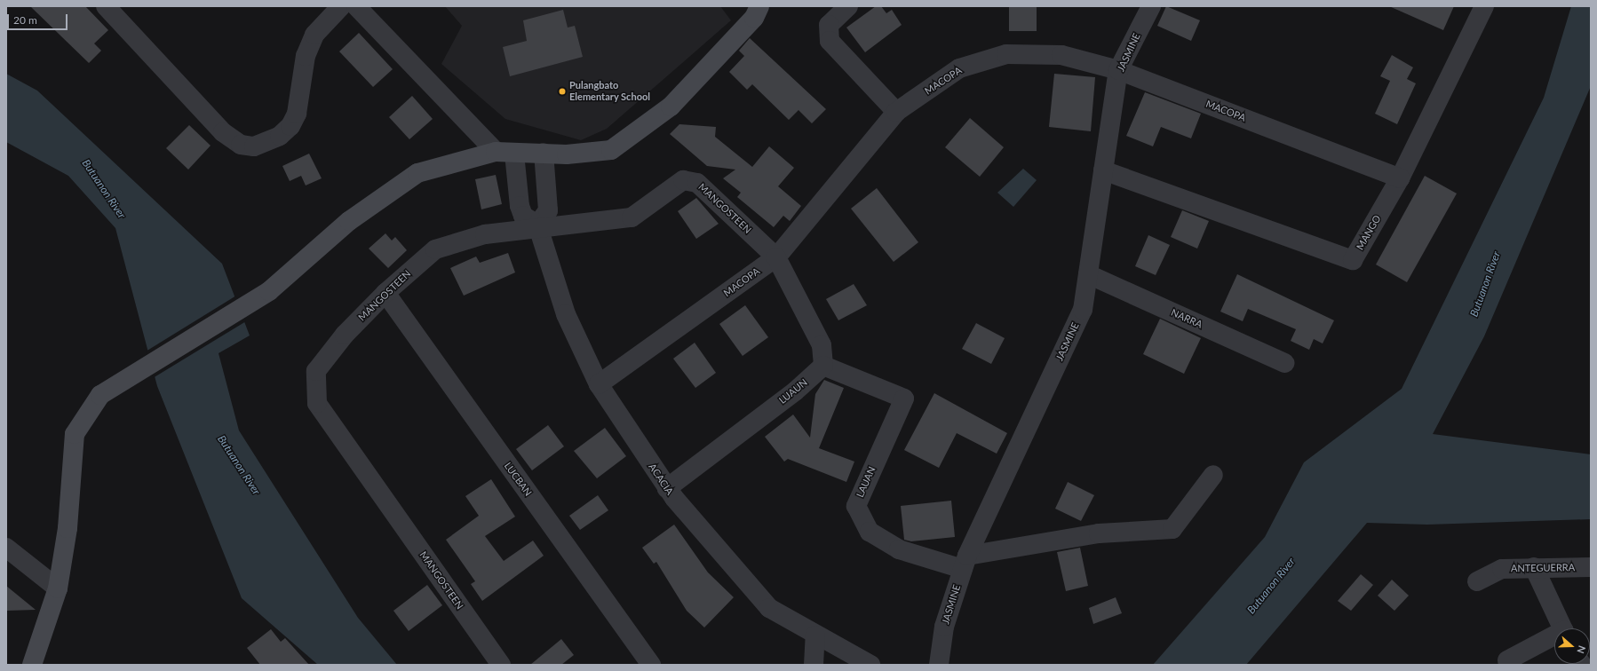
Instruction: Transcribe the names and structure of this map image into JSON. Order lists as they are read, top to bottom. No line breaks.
{"streets":{"street":["JASMINE","MACOPA","MANGOSTEEN","MANGO","NARRA","LUAUN","LUCBAN","ACACIA","LAUAN","ANTEGUERRA"]},"crossings":[["JASMINE","MACOPA"],["JASMINE","MANGO"],["JASMINE","NARRA"],["JASMINE","LAUAN"],["MACOPA","MANGOSTEEN"],["MACOPA","MANGO"],["MACOPA","ACACIA"],["MANGOSTEEN","LUCBAN"],["MANGOSTEEN","ACACIA"],["LUAUN","ACACIA"],["LUAUN","LAUAN"]],"water":["Butuanon River"],"places":["Pulangbato Elementary School"],"scale_bar":"20 m","north":"right"}
